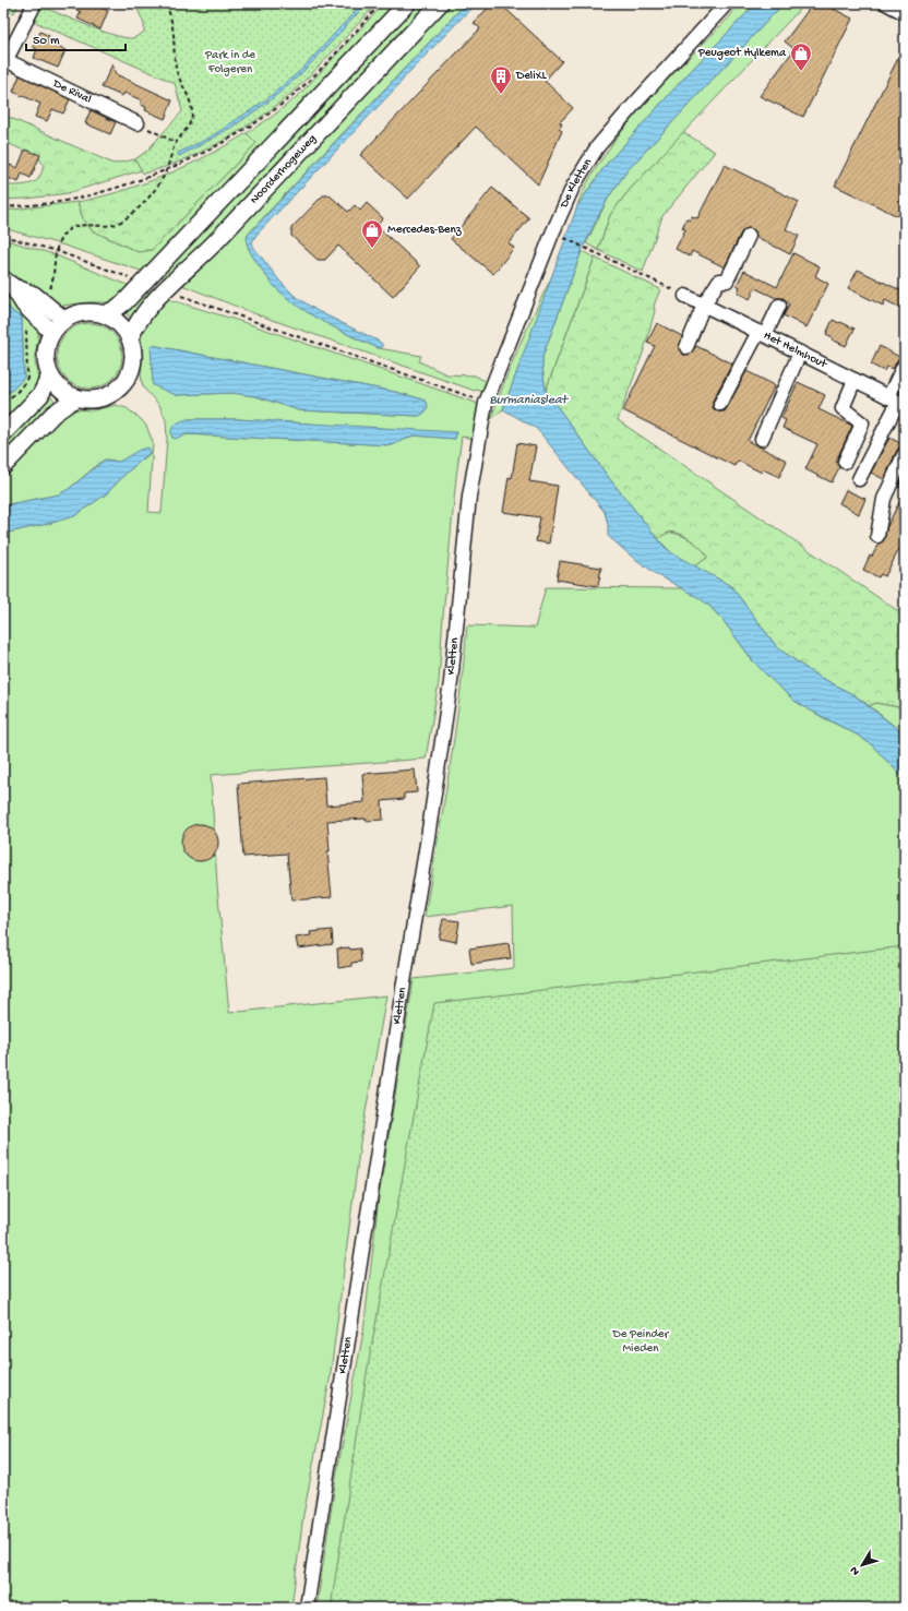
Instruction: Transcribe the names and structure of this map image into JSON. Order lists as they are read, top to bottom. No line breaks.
{"streets":{"main road":["Noorderhogeweg"],"street":["De Rival","De Kletten","Het Helmhout","Kletten"]},"crossings":[["De Kletten","Kletten"]],"water":["Burmaniasleat"],"parks":["Park in de Folgeren","De Peinder Mieden"],"places":{"shop":["Peugeot Hylkema","Mercedes-Benz"],"building":["DeliXL"]},"scale_bar":"50 m","north":"bottom left"}
